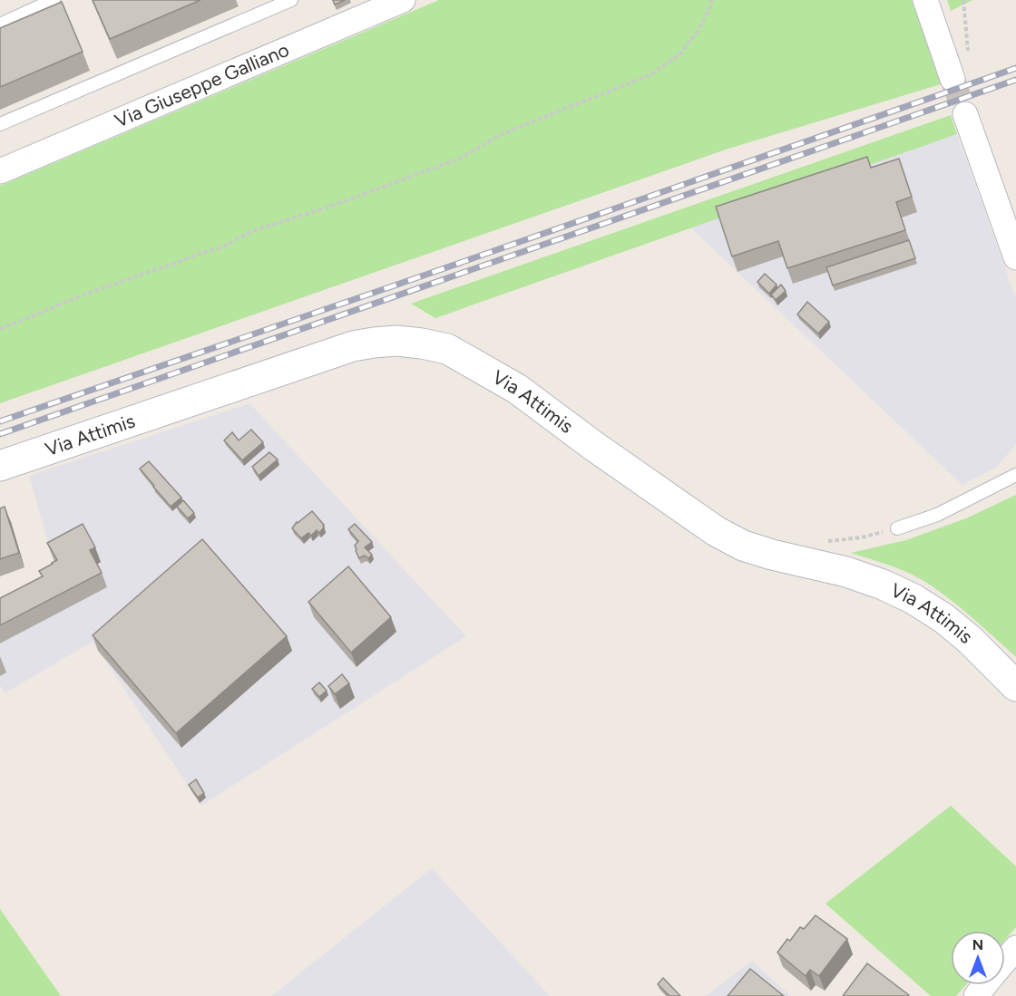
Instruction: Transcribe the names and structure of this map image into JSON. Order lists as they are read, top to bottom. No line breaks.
{"streets":{"street":["Via Giuseppe Galliano","Via Attimis"]},"north":"top"}
